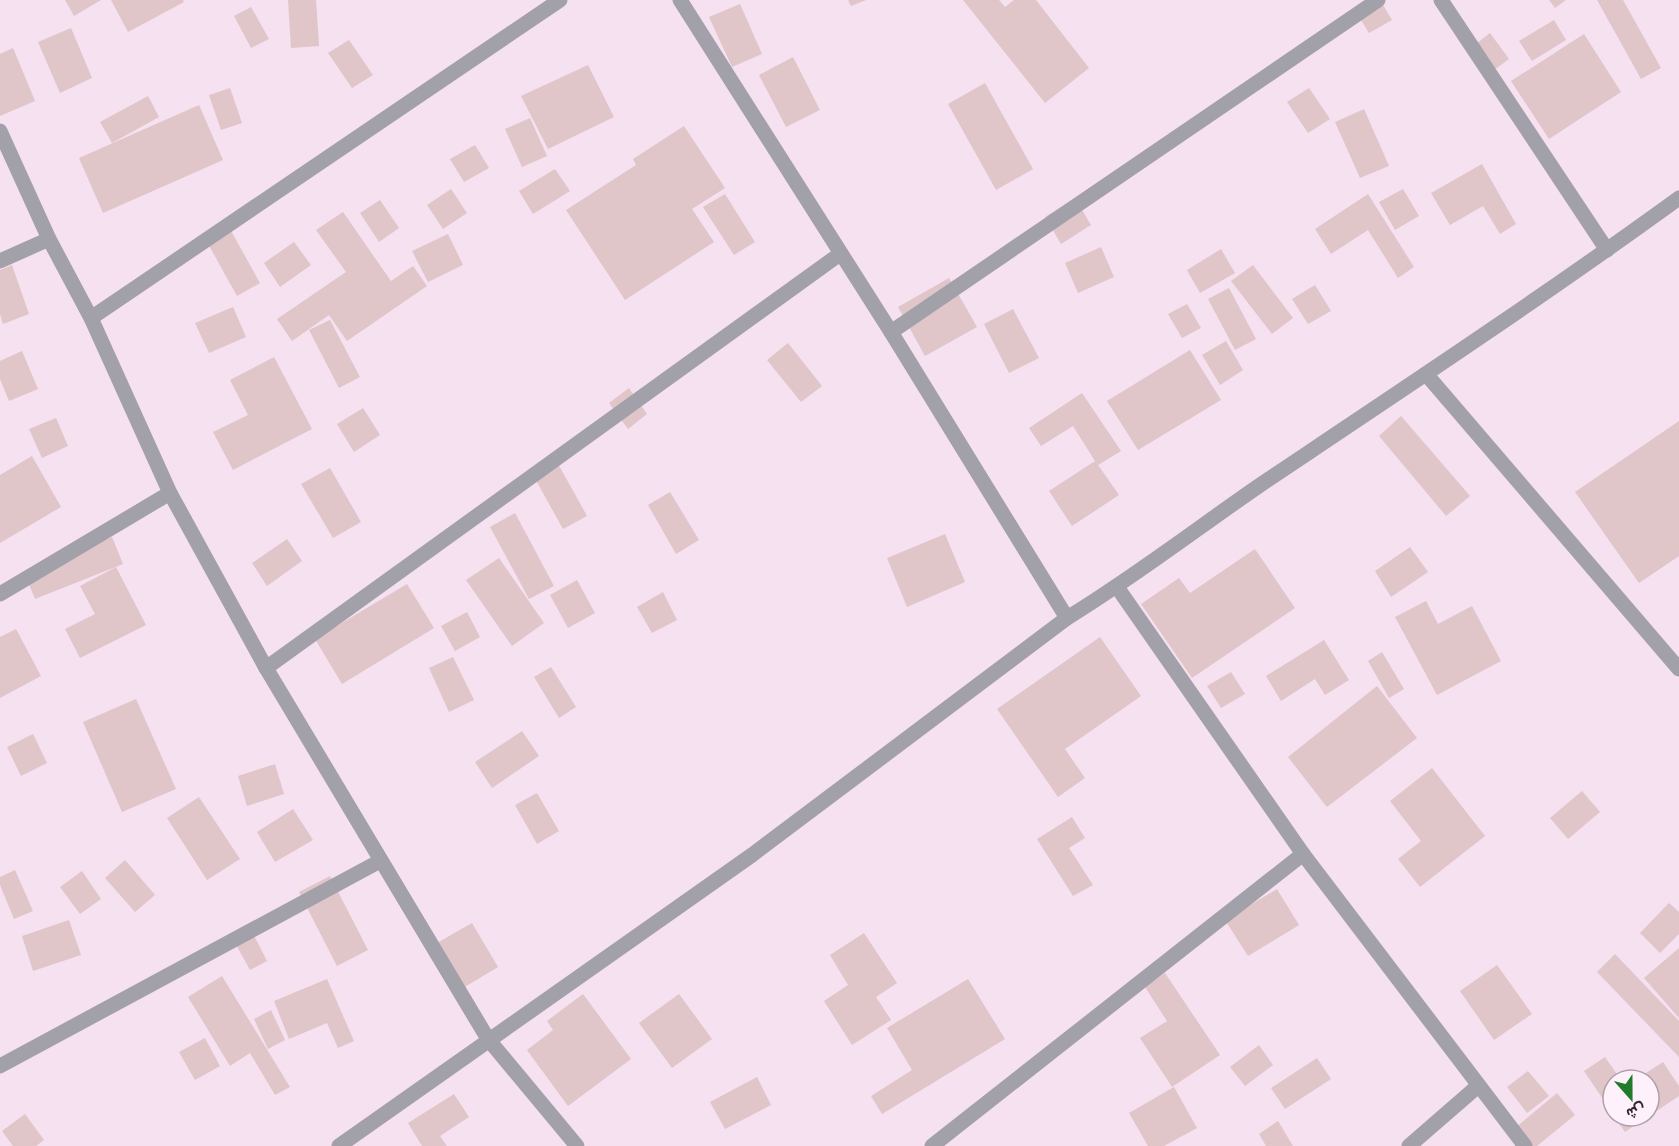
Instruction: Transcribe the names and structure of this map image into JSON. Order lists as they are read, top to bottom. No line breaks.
{"north":"bottom"}
